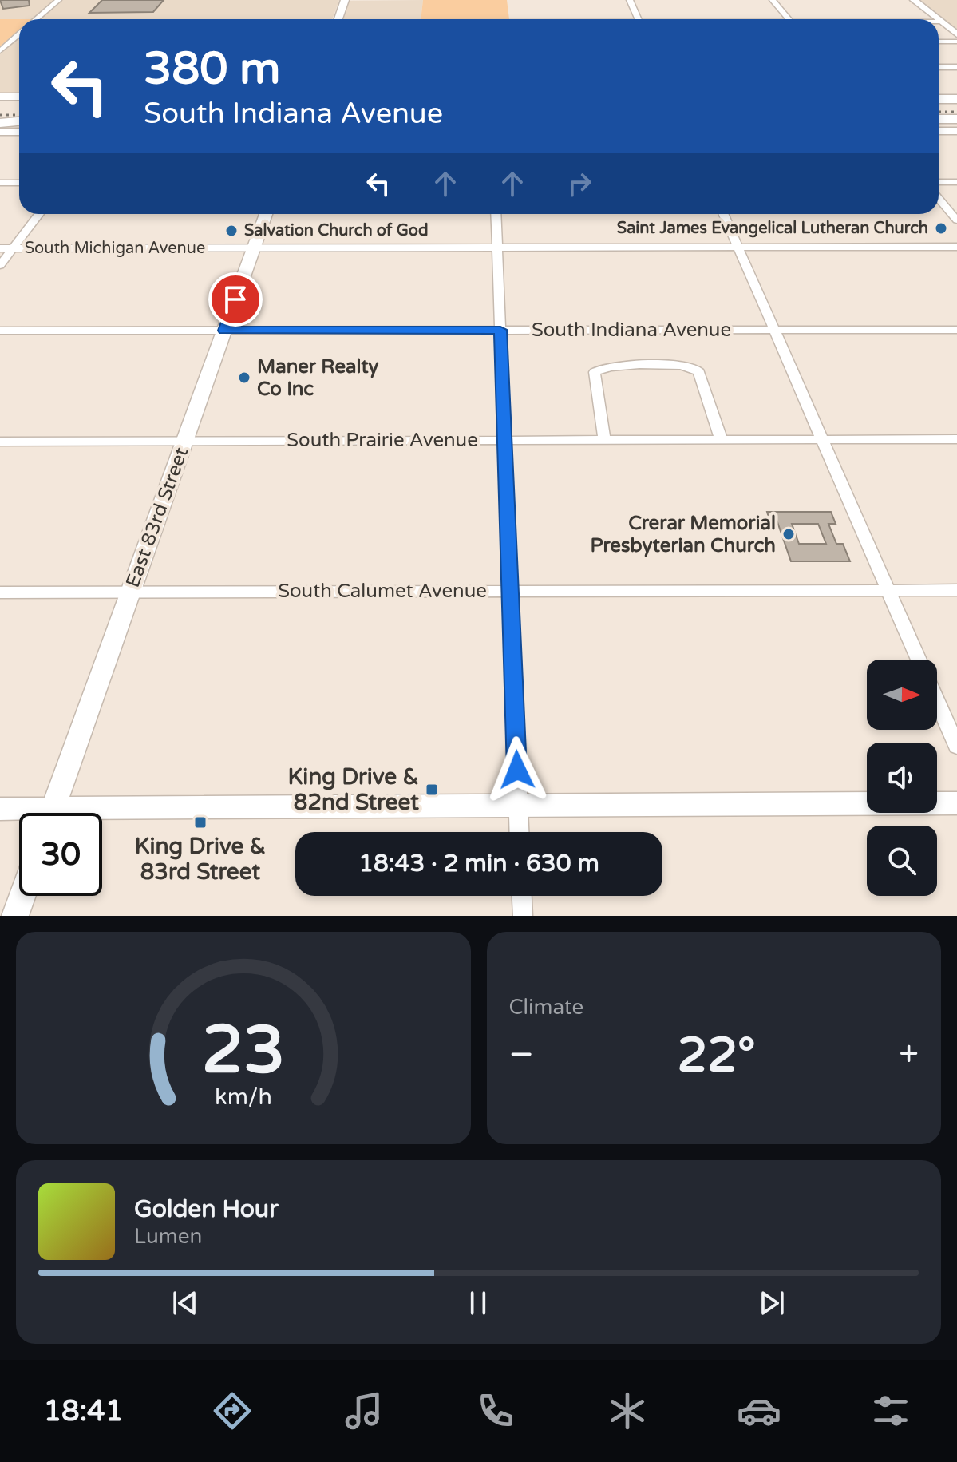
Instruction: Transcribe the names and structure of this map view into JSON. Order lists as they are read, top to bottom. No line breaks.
{"streets":{"street":["South Michigan Avenue","South Indiana Avenue","South Prairie Avenue","East 83rd Street","South Calumet Avenue"]},"crossings":[["South Michigan Avenue","East 83rd Street"],["South Indiana Avenue","East 83rd Street"],["South Prairie Avenue","East 83rd Street"],["East 83rd Street","South Calumet Avenue"]],"places":{"other":["Saint James Evangelical Lutheran Church","Salvation Church of God","Maner Realty Co Inc","Crerar Memorial Presbyterian Church"],"transit":["King Drive & 82nd Street","King Drive & 83rd Street"]},"north":"right","page":{"turn":["380 m","South Indiana Avenue"],"limit":"30","trip":"18:43 · 2 min · 630 m","tile":"Climate","heat":["−","22°","+"],"song":["Golden Hour","Lumen"],"tabs":"18:41","gauge":["23","km/h"]}}
